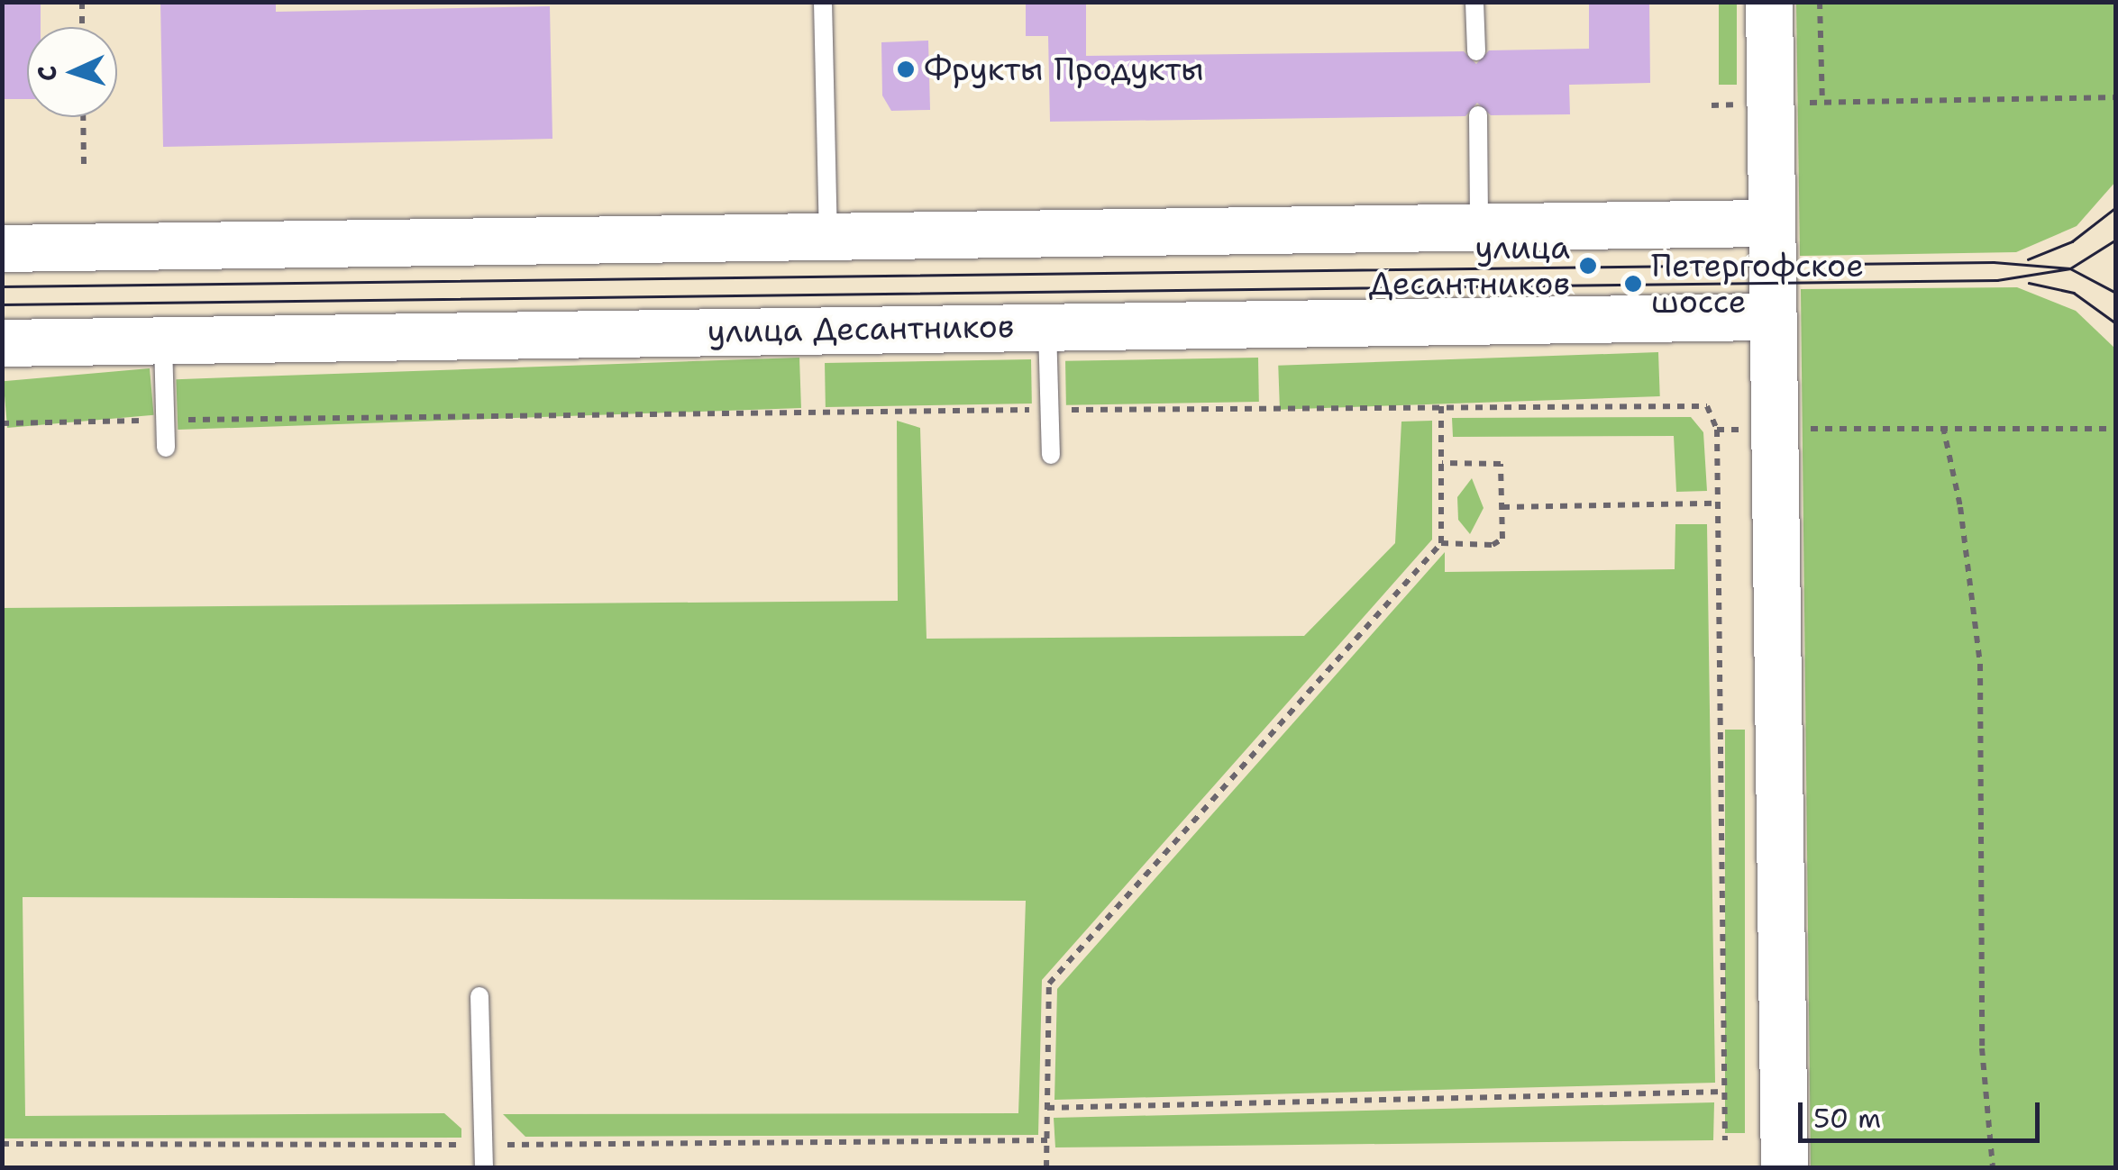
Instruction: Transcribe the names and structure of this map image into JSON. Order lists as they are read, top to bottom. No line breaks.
{"streets":{"street":["улица Десантников"]},"places":["Фрукты Продукты","улица Десантников","Петергофское шоссе"],"scale_bar":"50 m","north":"left"}
